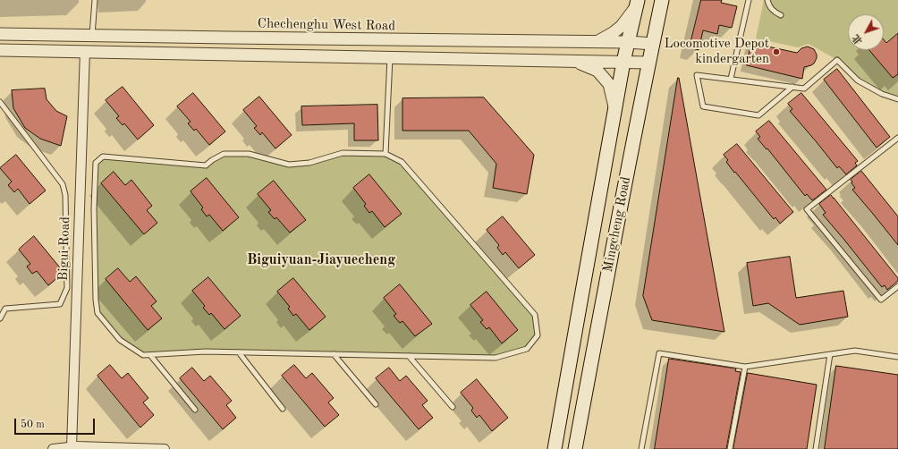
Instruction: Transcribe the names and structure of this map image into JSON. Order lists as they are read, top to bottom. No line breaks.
{"streets":{"main road":["Mingcheng Road"],"street":["Chechenghu West Road","Bigui Road"]},"crossings":[["Chechenghu West Road","Mingcheng Road"]],"districts":["Biguiyuan-Jiayuecheng"],"places":["Locomotive Depot kindergarten"],"scale_bar":"50 m","north":"bottom left"}
